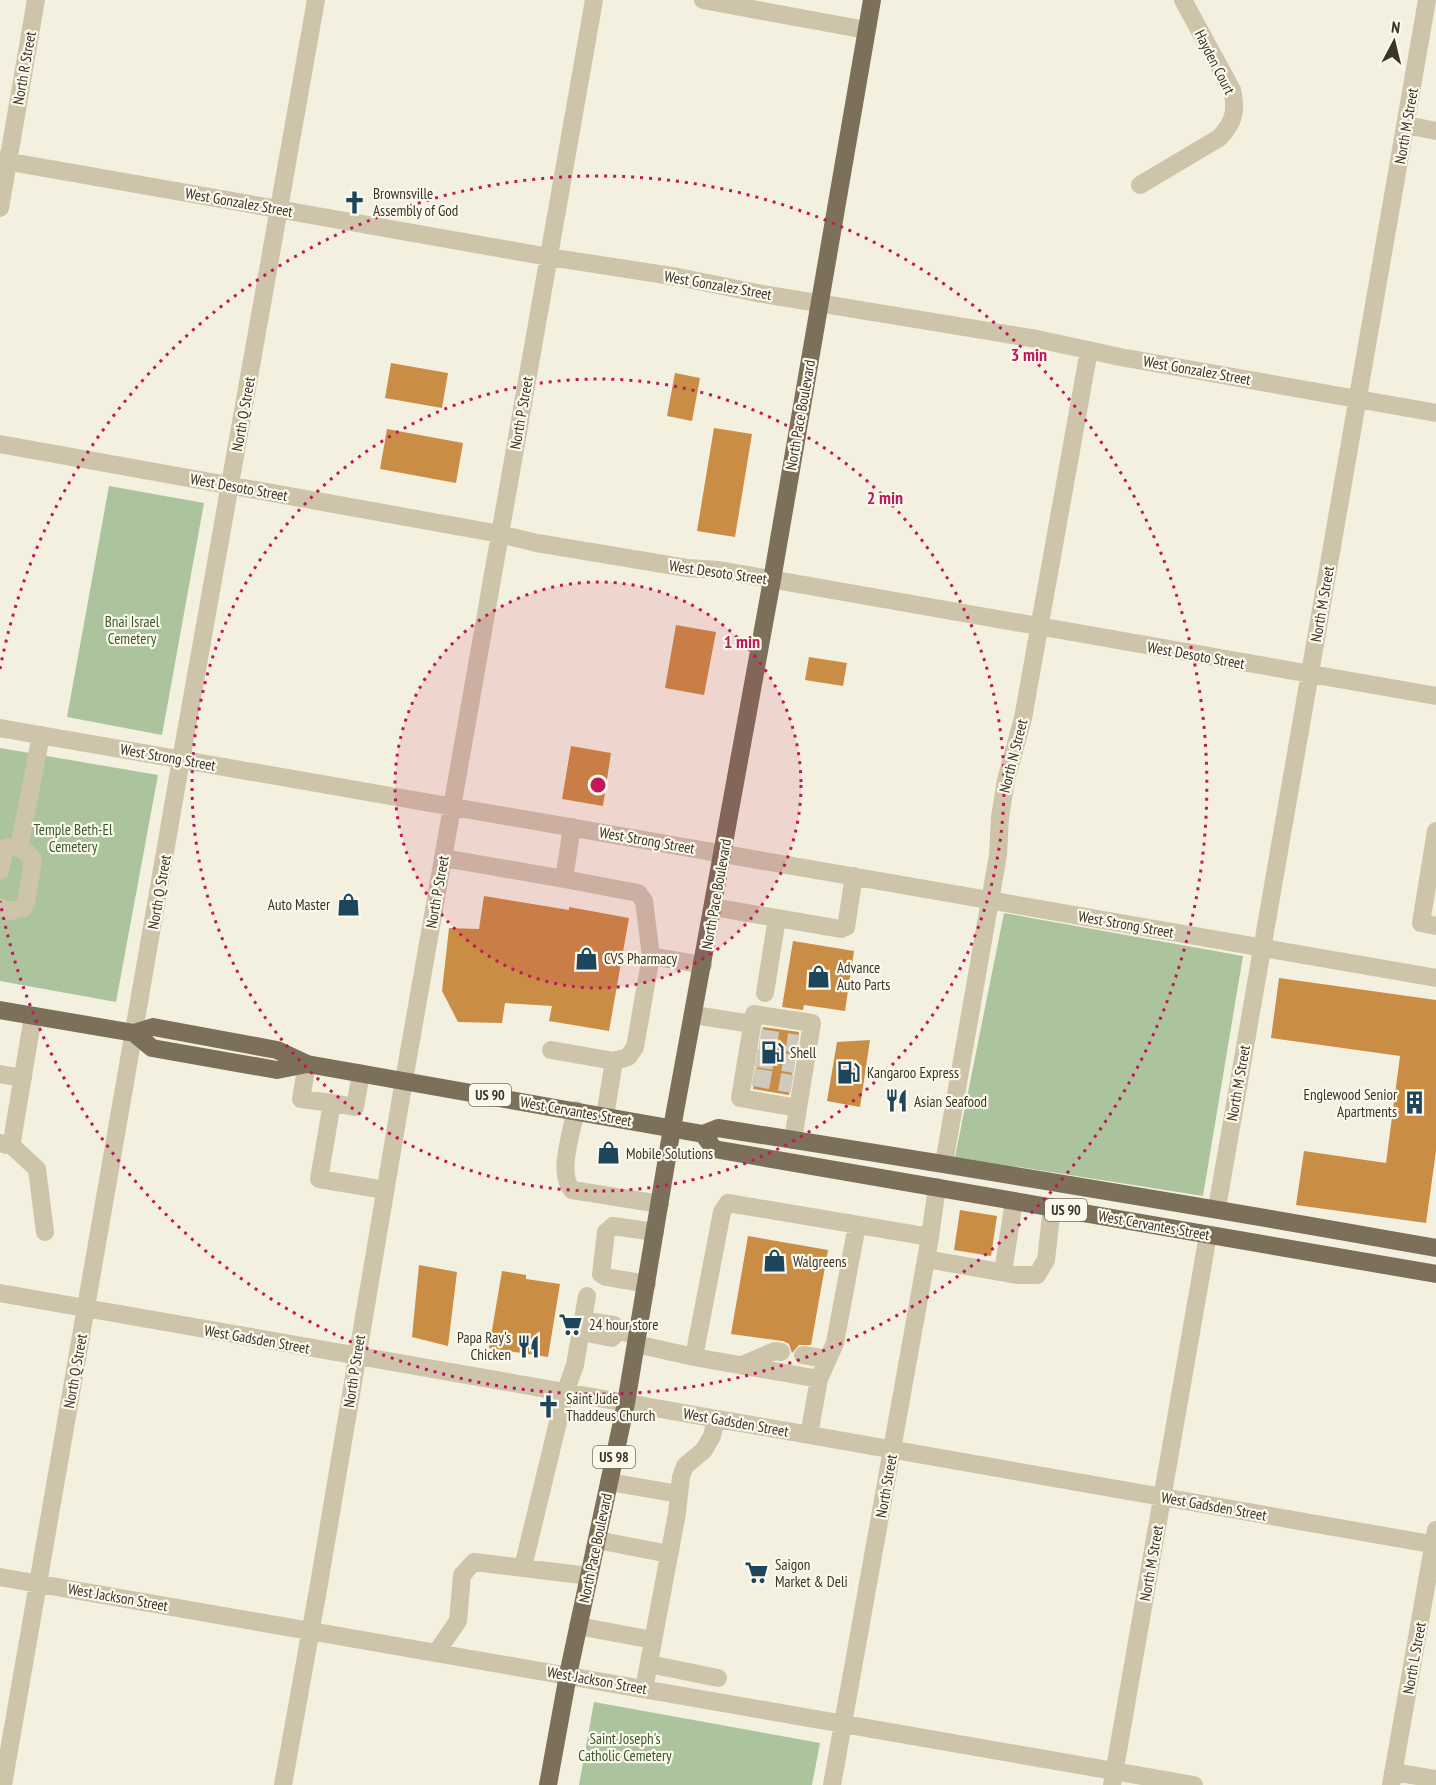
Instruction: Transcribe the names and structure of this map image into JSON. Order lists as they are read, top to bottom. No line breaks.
{"streets":{"main road":["North Pace Boulevard","US 90","West Cervantes Street","US 98"],"street":["Hayden Court","North R Street","North M Street","West Gonzalez Street","North P Street","North Q Street","West Desoto Street","North N Street","West Strong Street","West Gadsden Street","North Street","West Jackson Street","North L Street"]},"crossings":[["North R Street","West Gonzalez Street"],["North M Street","West Gonzalez Street"],["North M Street","West Desoto Street"],["North M Street","West Strong Street"],["North M Street","West Cervantes Street"],["North M Street","West Gadsden Street"],["North M Street","West Jackson Street"],["West Gonzalez Street","North P Street"],["West Gonzalez Street","North Q Street"],["West Gonzalez Street","North Pace Boulevard"],["West Gonzalez Street","North N Street"],["North P Street","West Desoto Street"],["North P Street","West Strong Street"],["North P Street","West Cervantes Street"],["North P Street","West Gadsden Street"],["North P Street","West Jackson Street"],["North Q Street","West Desoto Street"],["North Q Street","West Strong Street"],["North Q Street","West Cervantes Street"],["North Q Street","West Gadsden Street"],["North Q Street","West Jackson Street"],["North Pace Boulevard","West Desoto Street"],["North Pace Boulevard","West Strong Street"],["North Pace Boulevard","West Cervantes Street"],["North Pace Boulevard","West Gadsden Street"],["North Pace Boulevard","West Jackson Street"],["West Desoto Street","North N Street"],["North N Street","West Strong Street"],["North N Street","West Cervantes Street"],["West Cervantes Street","North Street"],["West Gadsden Street","North Street"],["West Gadsden Street","North L Street"],["North Street","West Jackson Street"]],"parks":["Bnai Israel Cemetery","Temple Beth-El Cemetery","Saint Joseph's Catholic Cemetery"],"places":{"church":["Brownsville Assembly of God","Saint Jude Thaddeus Church"],"shop":["Auto Master","CVS Pharmacy","Advance Auto Parts","Mobile Solutions","Walgreens"],"fuel station":["Shell","Kangaroo Express"],"restaurant":["Asian Seafood","Papa Ray's Chicken"],"building":["Englewood Senior Apartments"],"supermarket":["24 hour store","Saigon Market & Deli"]},"north":"top","rings":["3 min","2 min","1 min"]}
